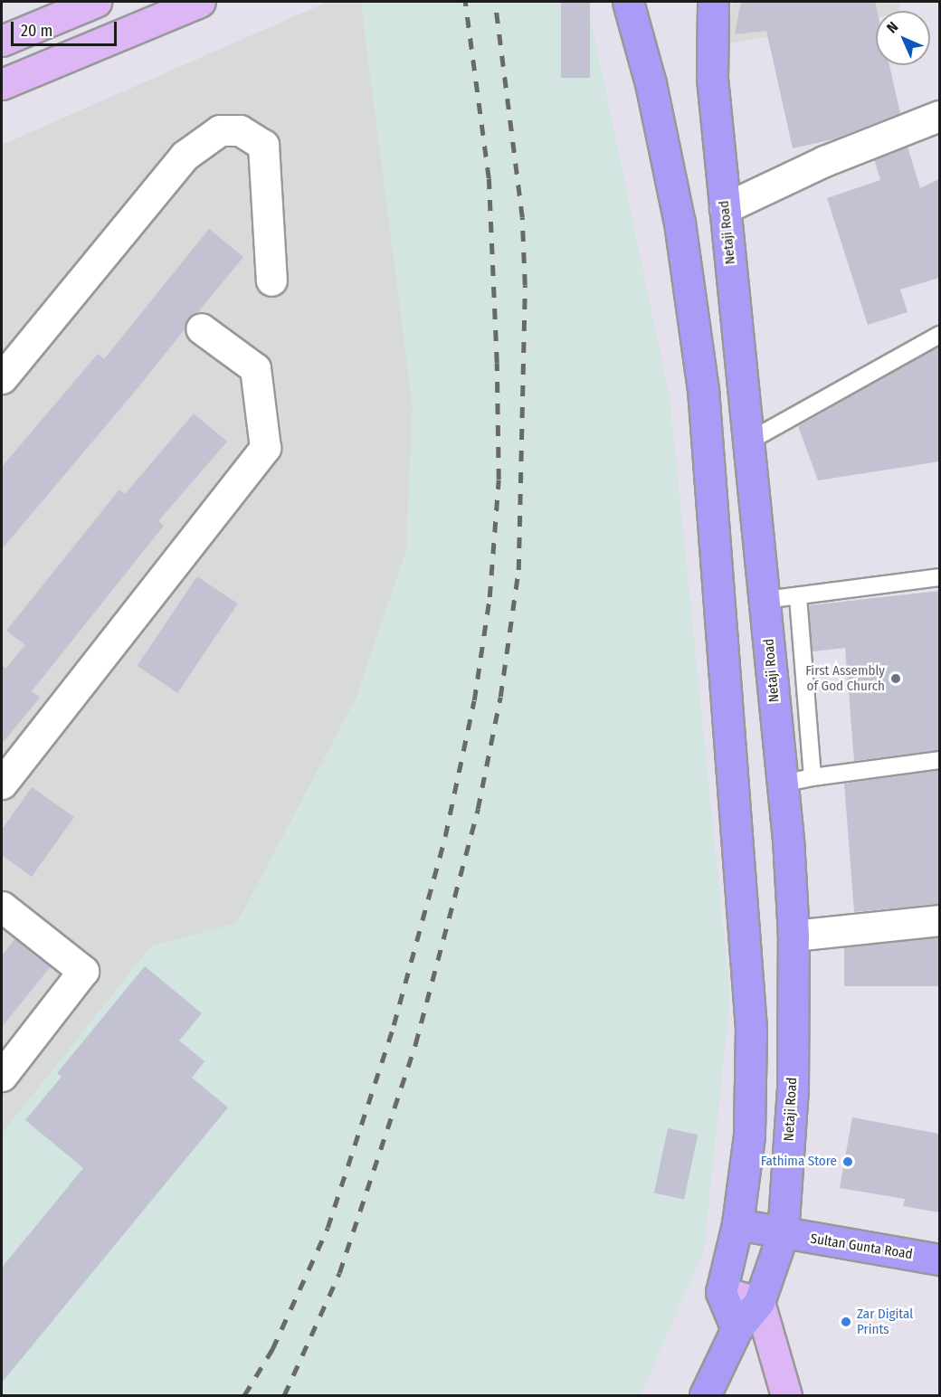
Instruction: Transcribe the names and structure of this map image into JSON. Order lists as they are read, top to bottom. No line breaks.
{"streets":{"main road":["Netaji Road","Sultan Gunta Road"]},"crossings":[["Netaji Road","Sultan Gunta Road"]],"places":["First Assembly of God Church","Fathima Store","Zar Digital Prints"],"scale_bar":"20 m","north":"top left"}
